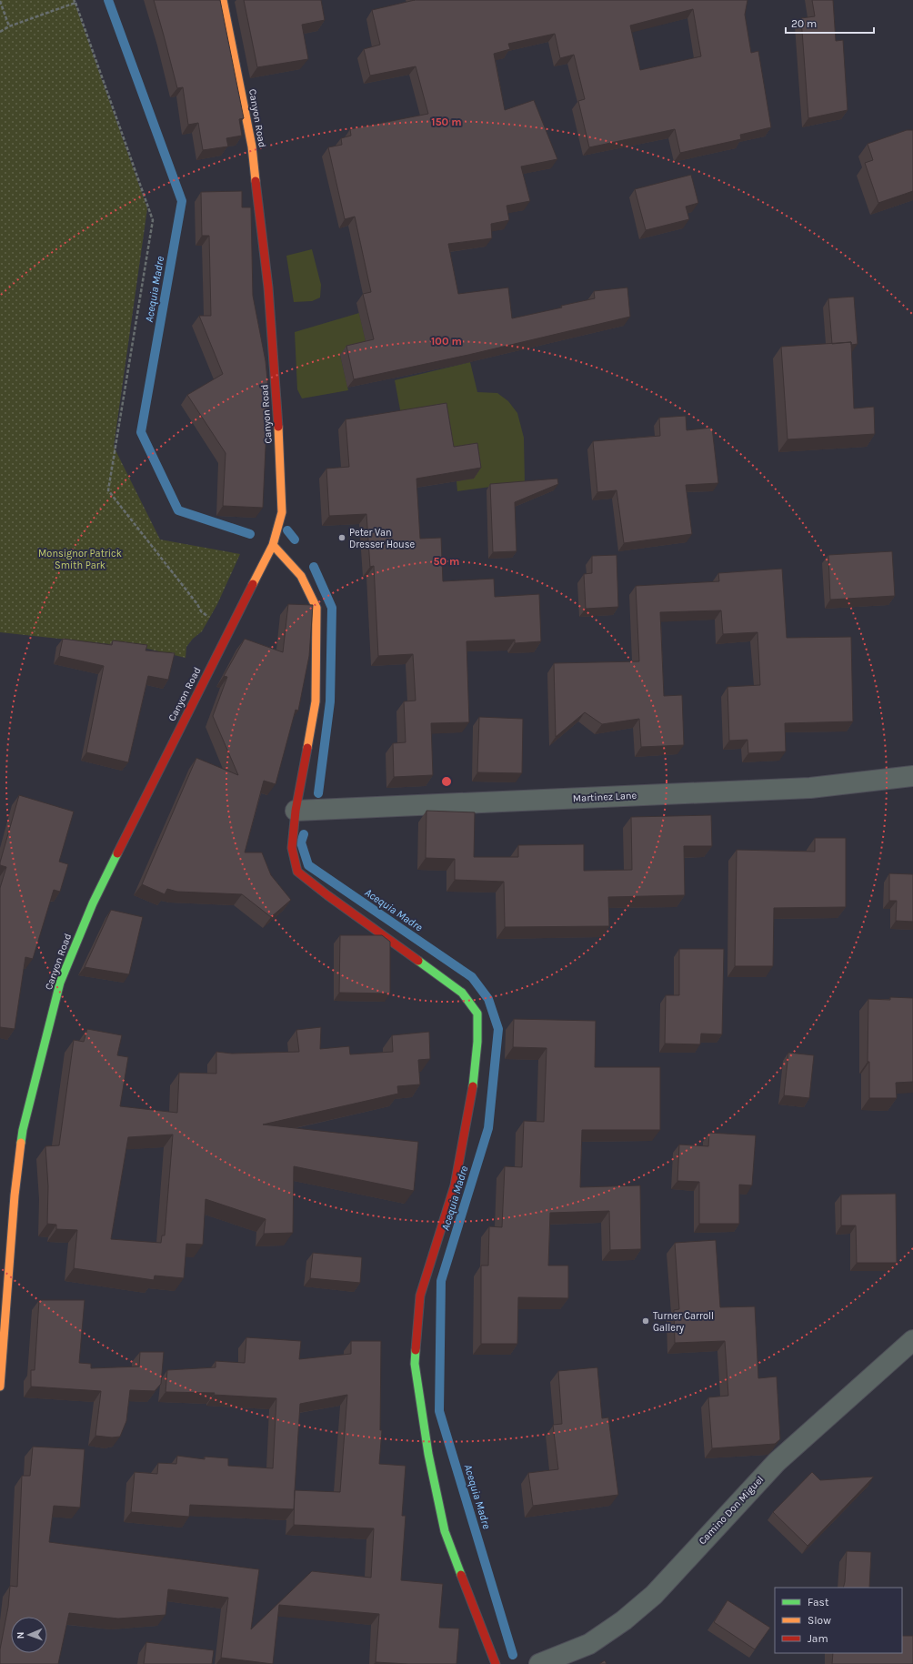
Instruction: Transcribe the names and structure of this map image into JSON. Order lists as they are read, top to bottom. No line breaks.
{"streets":{"street":["Canyon Road","Martinez Lane","Camino Don Miguel"]},"water":["Acequia Madre"],"parks":["Monsignor Patrick Smith Park"],"places":["Peter Van Dresser House","Turner Carroll Gallery"],"legend":["Fast","Slow","Jam"],"scale_bar":"20 m","north":"left","rings":["150 m","100 m","50 m"]}
